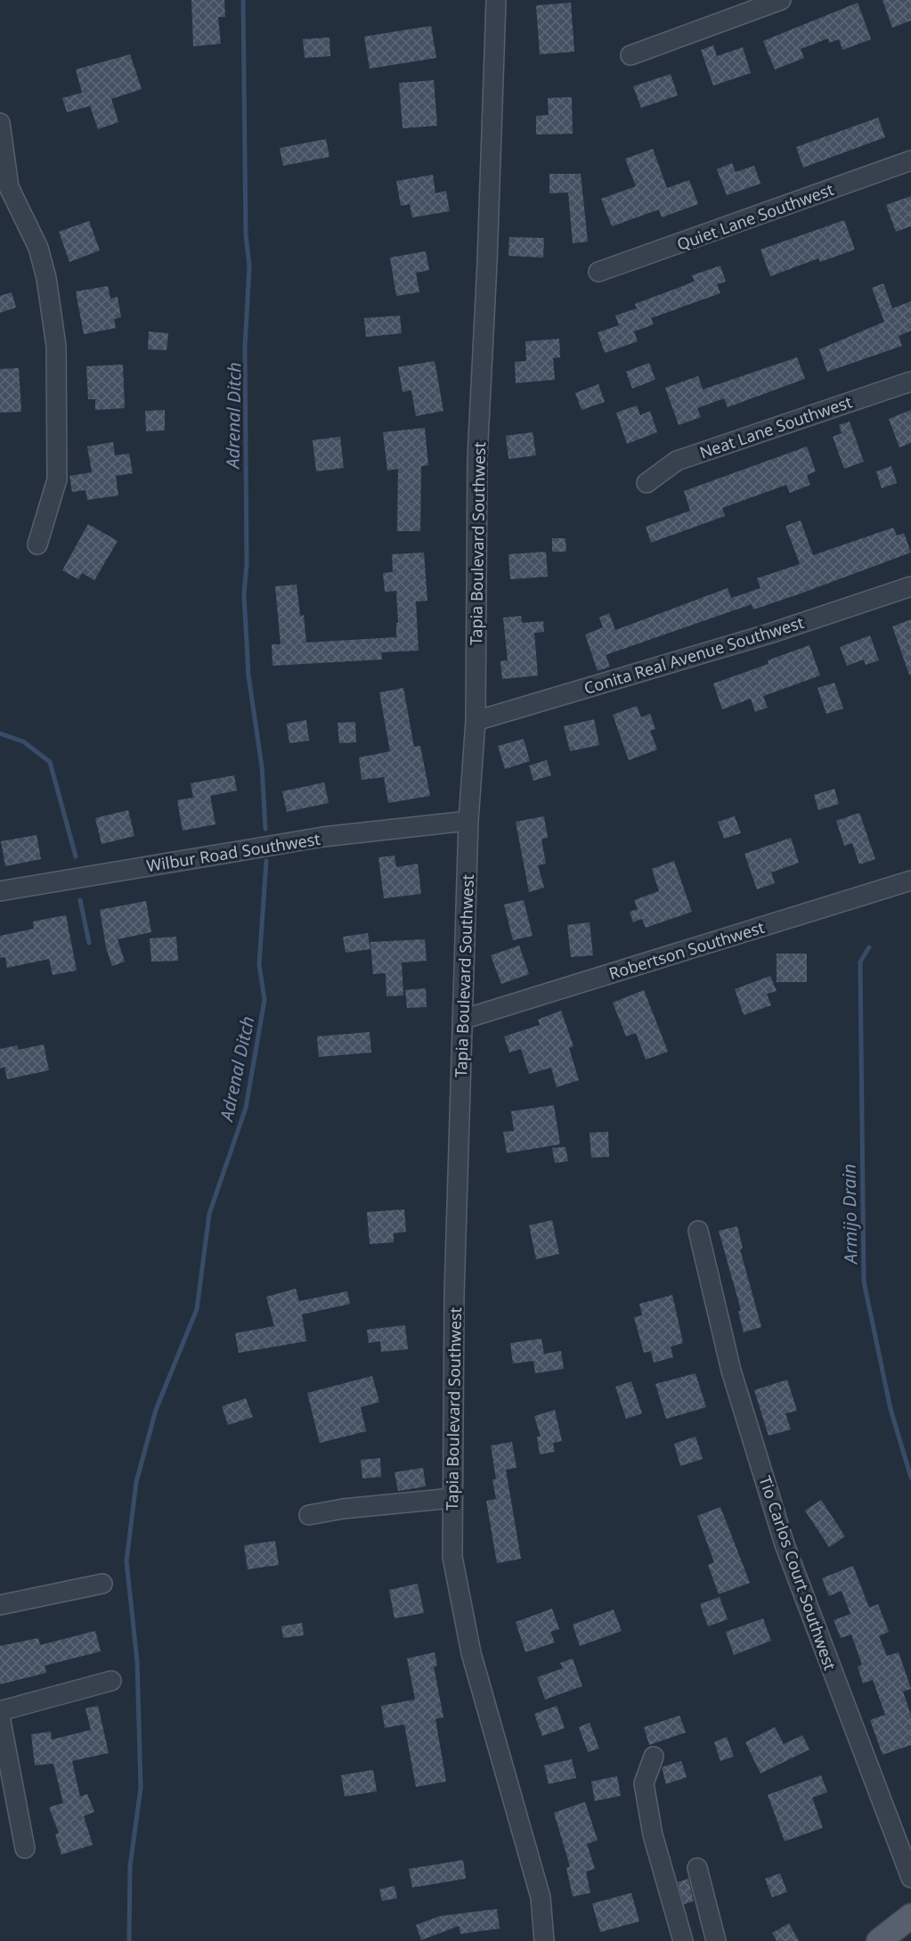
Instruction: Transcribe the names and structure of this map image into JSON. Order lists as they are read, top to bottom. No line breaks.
{"streets":{"street":["Quiet Lane Southwest","Neat Lane Southwest","Tapia Boulevard Southwest","Conita Real Avenue Southwest","Wilbur Road Southwest","Robertson Southwest","Tio Carlos Court Southwest"]},"crossings":[["Tapia Boulevard Southwest","Conita Real Avenue Southwest"],["Tapia Boulevard Southwest","Wilbur Road Southwest"],["Tapia Boulevard Southwest","Robertson Southwest"]],"water":["Adrenal Ditch","Armijo Drain"]}
